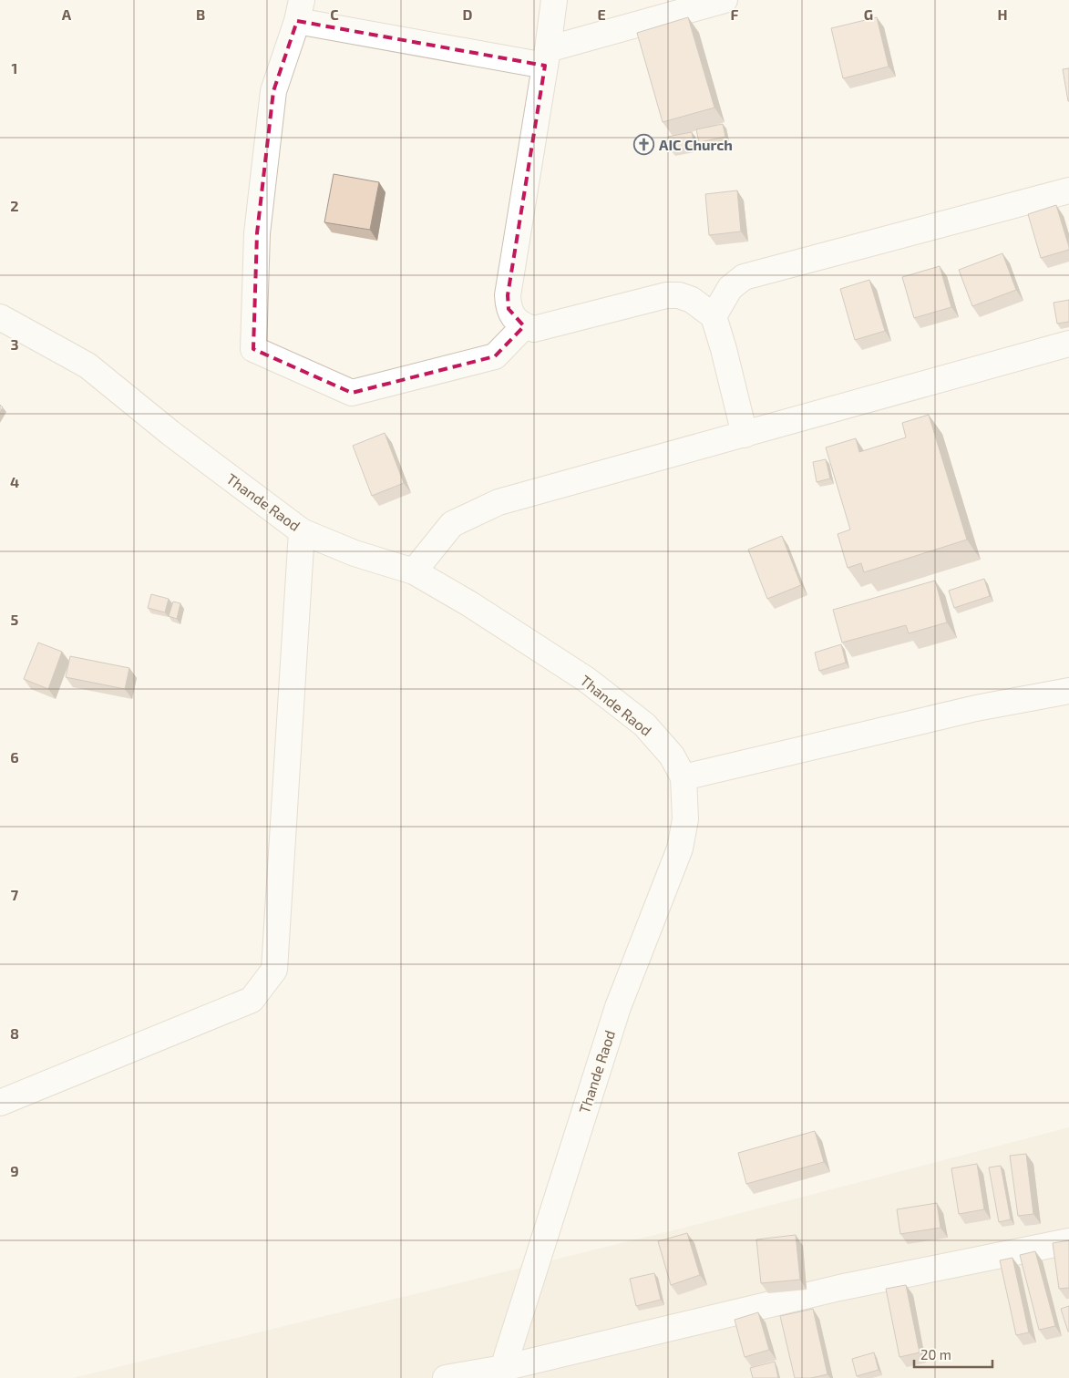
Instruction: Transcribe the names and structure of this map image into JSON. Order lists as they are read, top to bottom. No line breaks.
{"streets":{"street":["Thande Raod"]},"places":{"church":["AIC Church"]},"scale_bar":"20 m","grid":{"columns":["A","B","C","D","E","F","G","H"],"rows":["1","2","3","4","5","6","7","8","9"]}}
